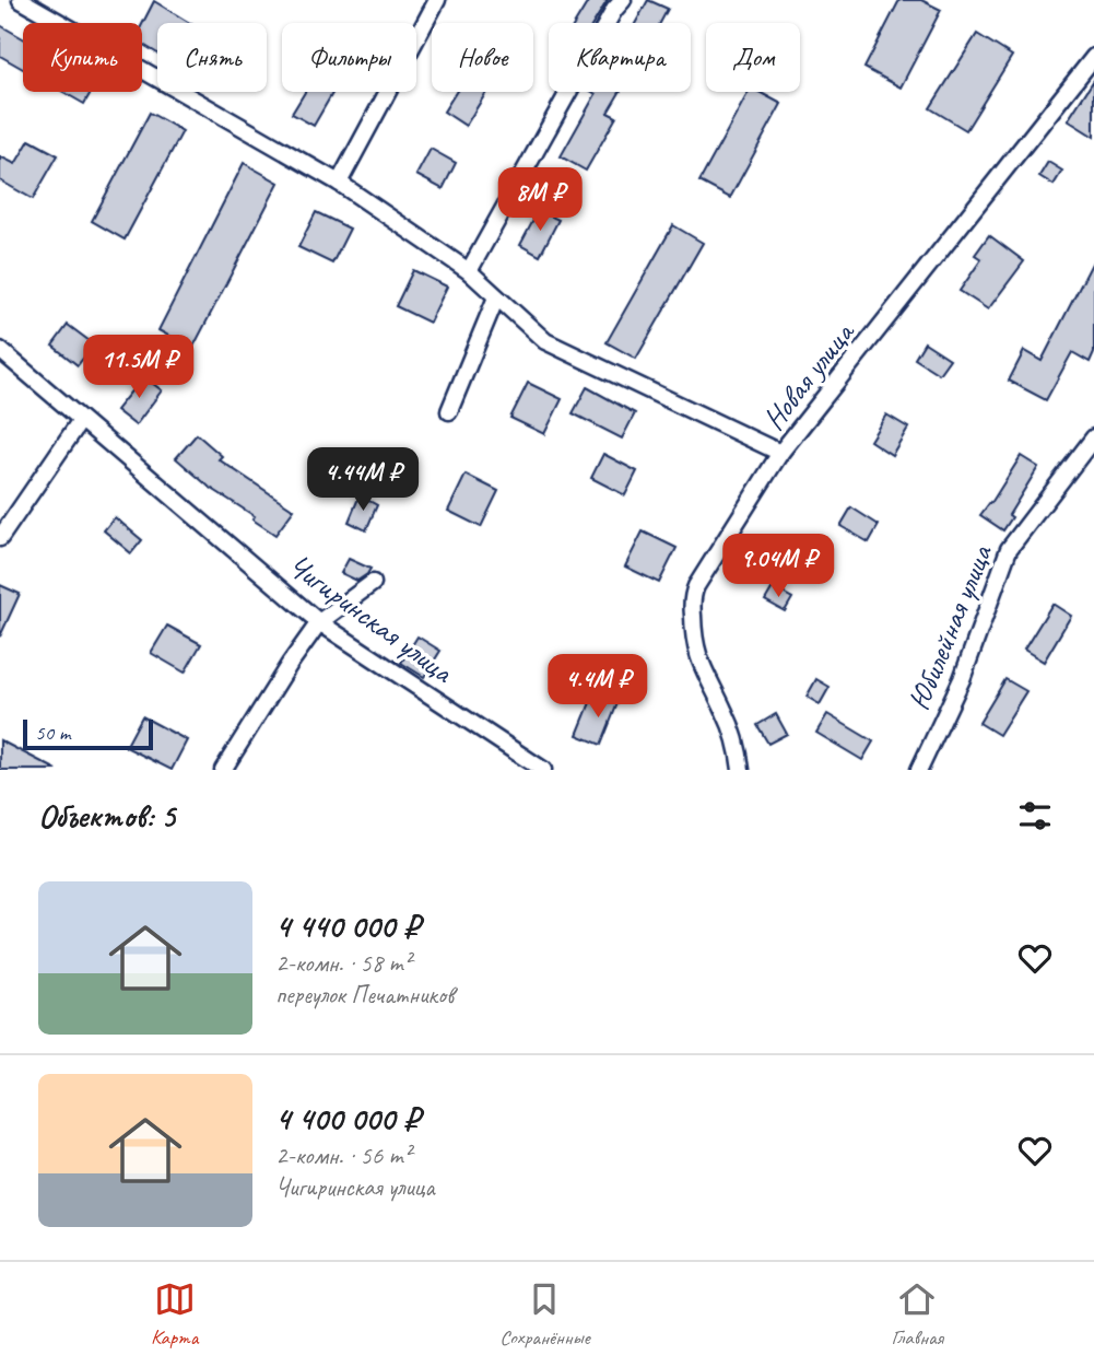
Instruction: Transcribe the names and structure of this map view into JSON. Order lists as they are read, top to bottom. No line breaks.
{"streets":{"street":["Новая улица","Чигиринская улица","Юбилейная улица"]},"scale_bar":"50 m","page":{"chip":["Купить","Снять","Фильтры","Новое","Квартира","Дом"],"price":["8M ₽","11.5M ₽","4.44M ₽","9.04M ₽","4.4M ₽"],"scale":"50 m","heading":"Объектов: 5","list":[{"name":"4 440 000 ₽","note":"2-комн. · 58 m² · переулок Печатников"},{"name":"4 400 000 ₽","note":"2-комн. · 56 m² · Чигиринская улица"}],"tabs":["Карта","Сохранённые","Главная"]}}
